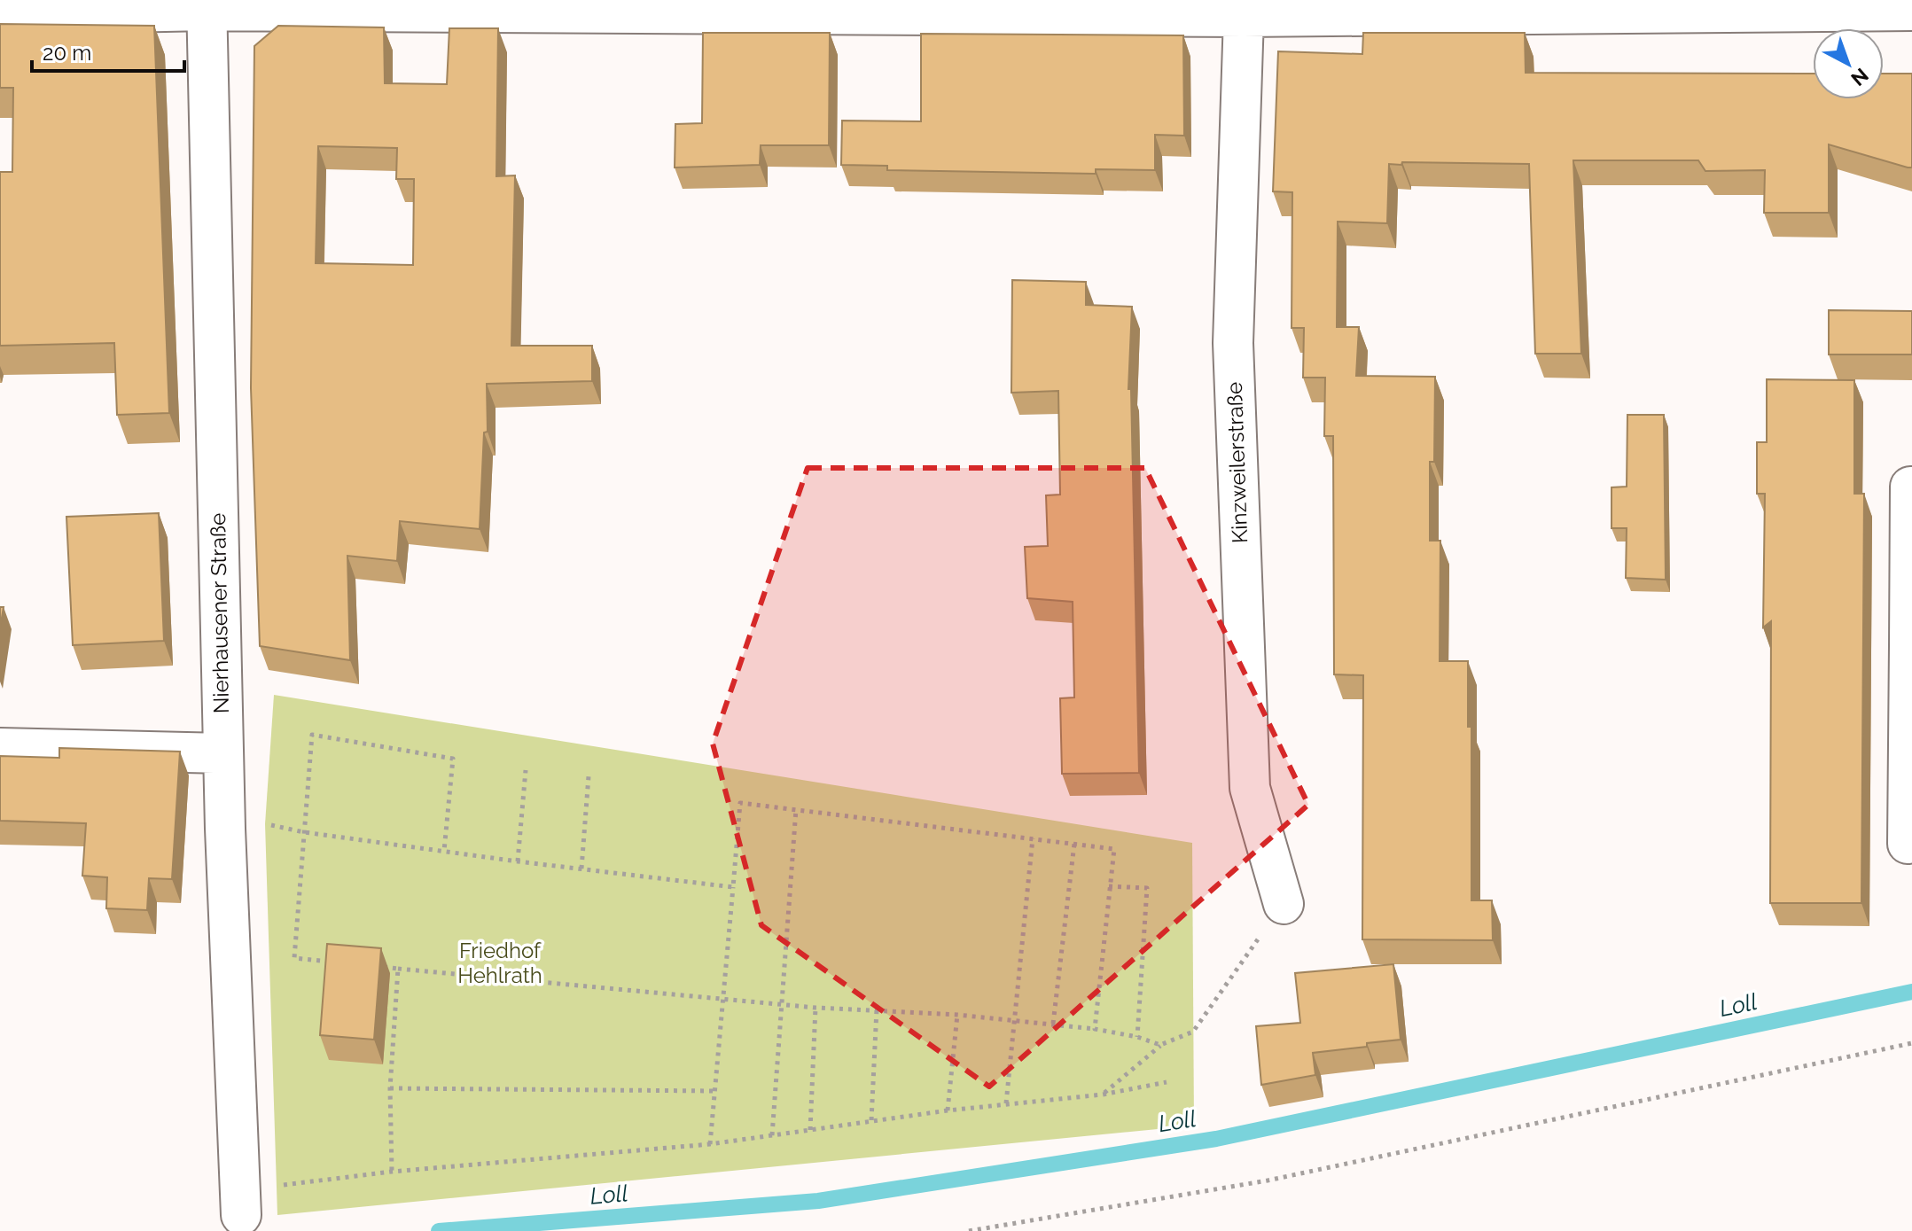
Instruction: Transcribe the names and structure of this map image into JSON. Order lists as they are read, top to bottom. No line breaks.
{"streets":{"street":["Kinzweilerstraße","Nierhausener Straße"]},"water":["Loll"],"parks":["Friedhof Hehlrath"],"scale_bar":"20 m","north":"bottom right"}
